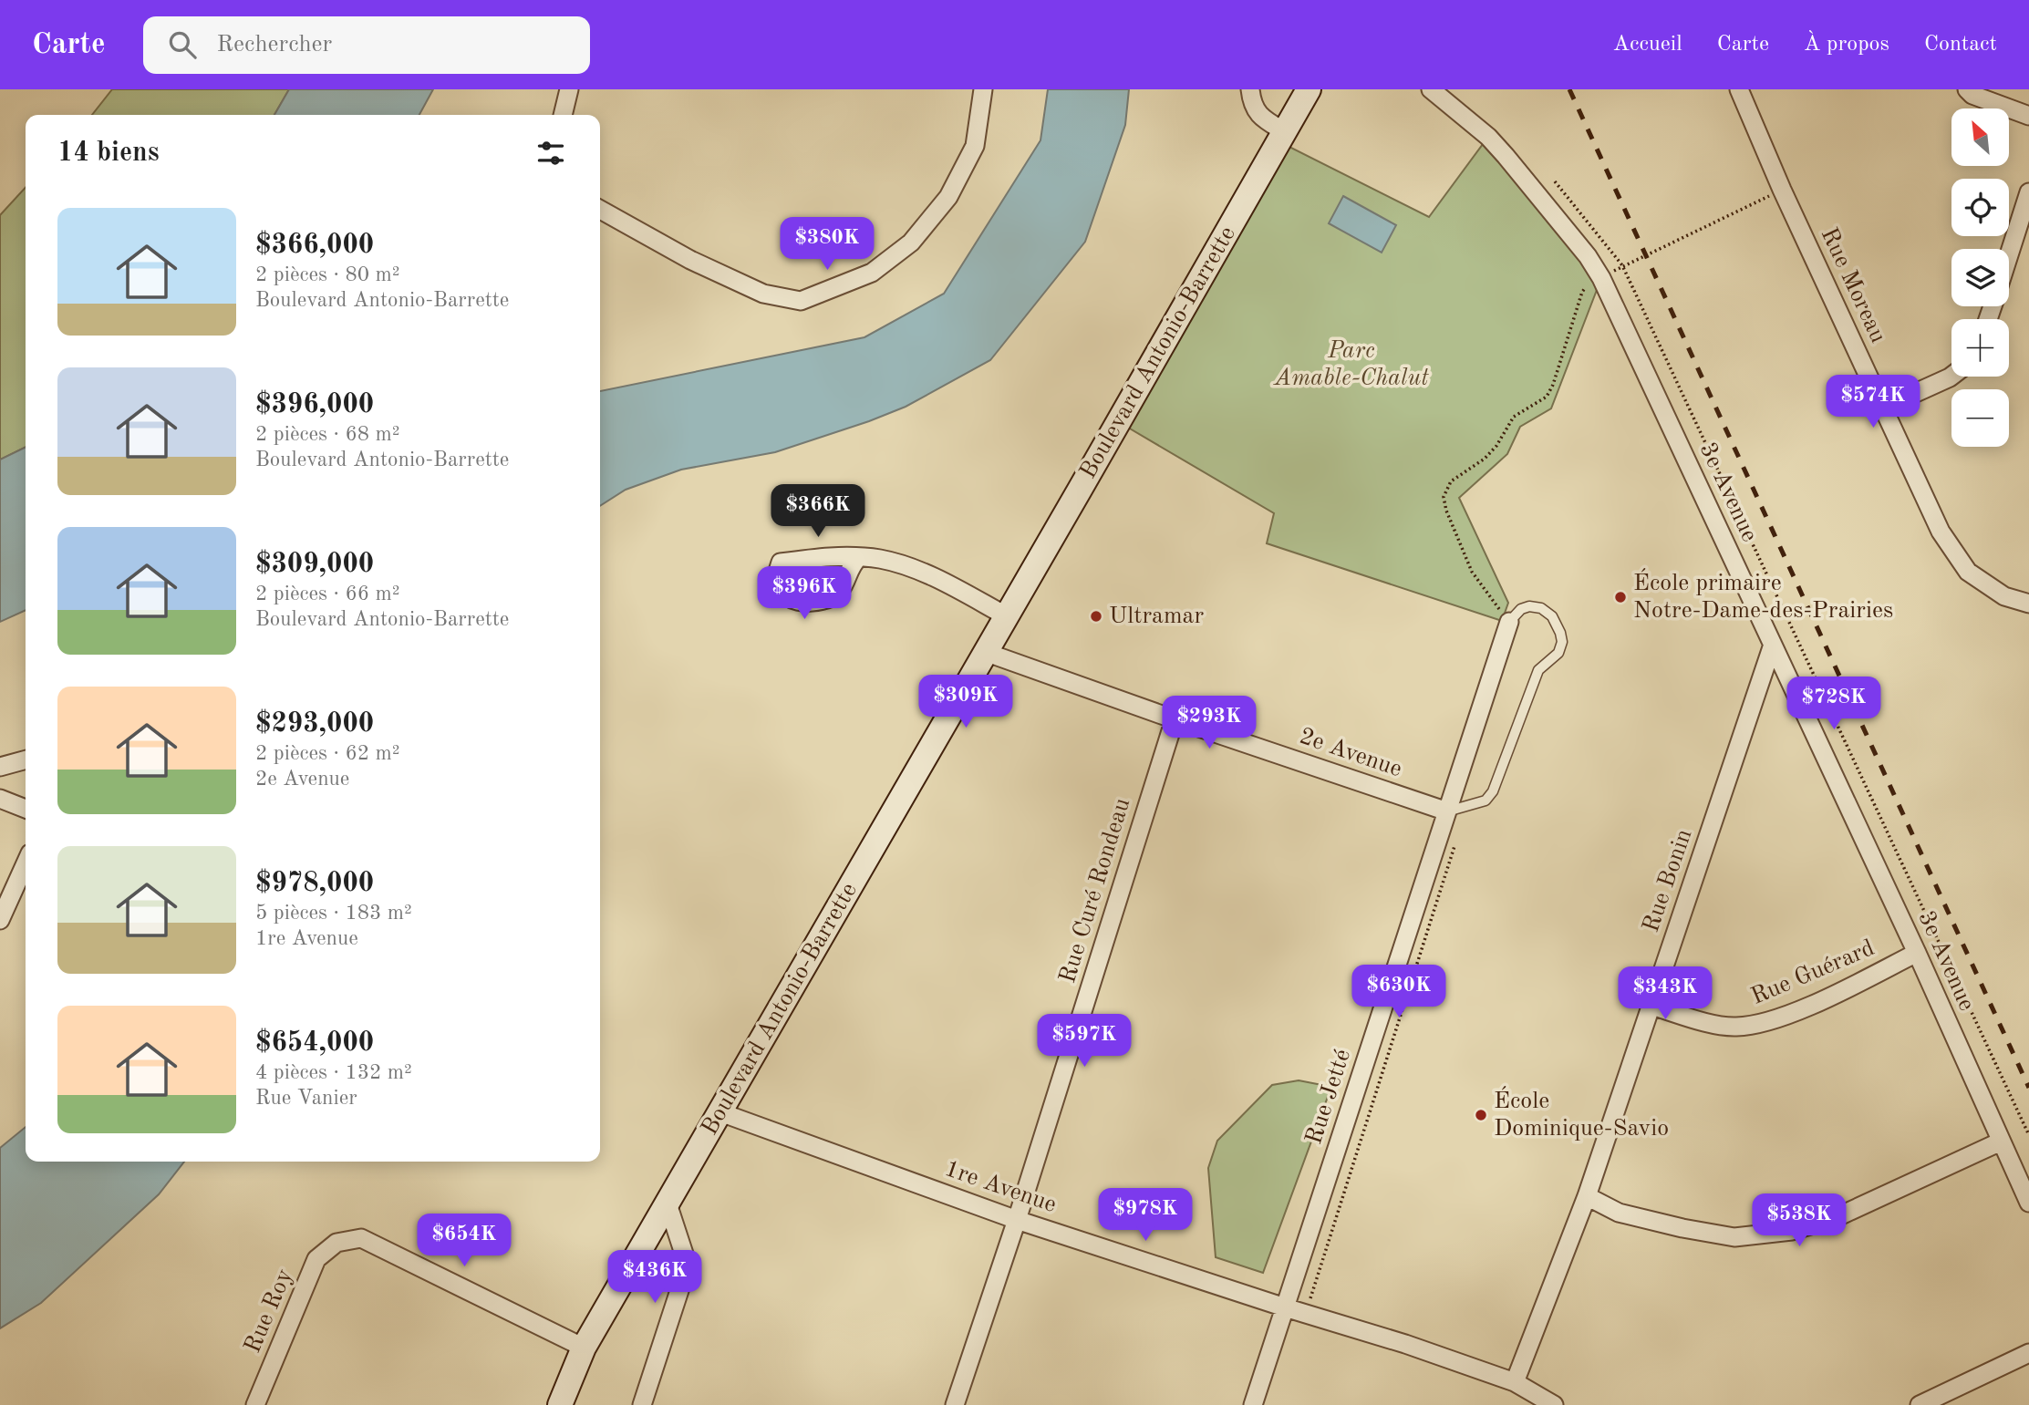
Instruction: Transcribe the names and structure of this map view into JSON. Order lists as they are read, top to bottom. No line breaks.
{"streets":{"street":["Rue Moreau","Boulevard Antonio-Barrette","3e Avenue","2e Avenue","Rue Bonin","Rue Curé Rondeau","Rue Guérard","Rue Jetté","1re Avenue","Rue Roy"]},"crossings":[["Boulevard Antonio-Barrette","2e Avenue"],["Boulevard Antonio-Barrette","1re Avenue"],["Boulevard Antonio-Barrette","Rue Roy"],["3e Avenue","Rue Bonin"],["3e Avenue","Rue Guérard"],["2e Avenue","Rue Curé Rondeau"],["2e Avenue","Rue Jetté"],["Rue Bonin","Rue Guérard"],["Rue Bonin","1re Avenue"],["Rue Curé Rondeau","1re Avenue"],["Rue Jetté","1re Avenue"]],"parks":["Parc Amable-Chalut"],"places":["École primaire Notre-Dame-des-Prairies","Ultramar","École Dominique-Savio"],"north":"top left","page":{"header":"Carte","search":"Rechercher","nav":["Accueil","Carte","À propos","Contact"],"map_buttons":["+","−"],"heading":"14 biens","list":[{"name":"$366,000","note":"2 pièces · 80 m² · Boulevard Antonio-Barrette"},{"name":"$396,000","note":"2 pièces · 68 m² · Boulevard Antonio-Barrette"},{"name":"$309,000","note":"2 pièces · 66 m² · Boulevard Antonio-Barrette"},{"name":"$293,000","note":"2 pièces · 62 m² · 2e Avenue"},{"name":"$978,000","note":"5 pièces · 183 m² · 1re Avenue"},{"name":"$654,000","note":"4 pièces · 132 m² · Rue Vanier"}],"price":["$380K","$574K","$366K","$396K","$309K","$728K","$293K","$630K","$343K","$597K","$978K","$538K","$654K","$436K"]}}
